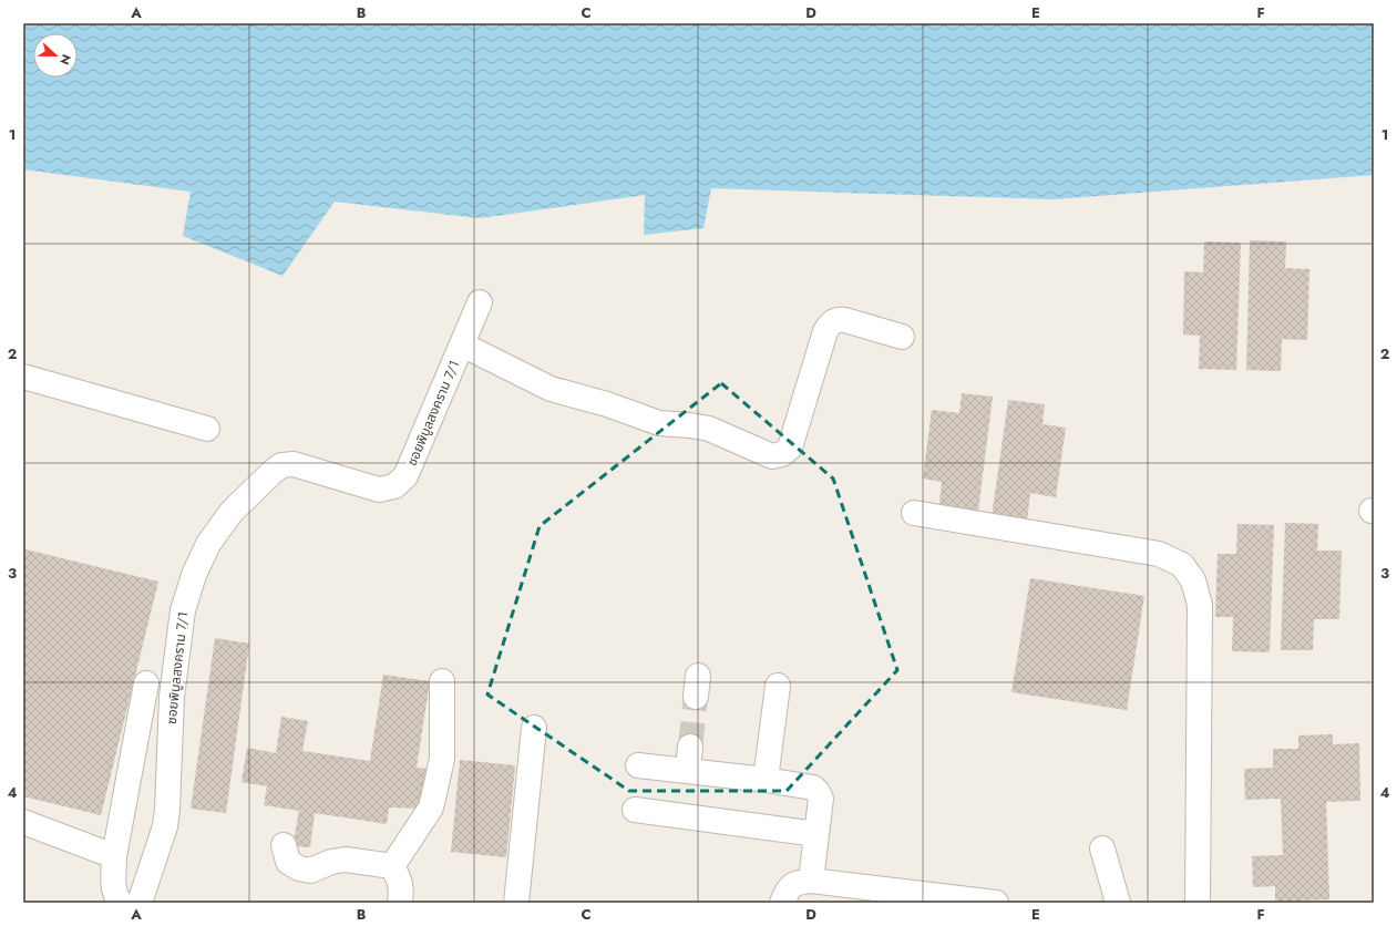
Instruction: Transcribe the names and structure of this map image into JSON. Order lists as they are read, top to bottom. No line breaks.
{"streets":{"street":["ซอยพิบูลสงคราม 7/1"]},"north":"right","grid":{"columns":["A","B","C","D","E","F"],"rows":["1","2","3","4"]}}
